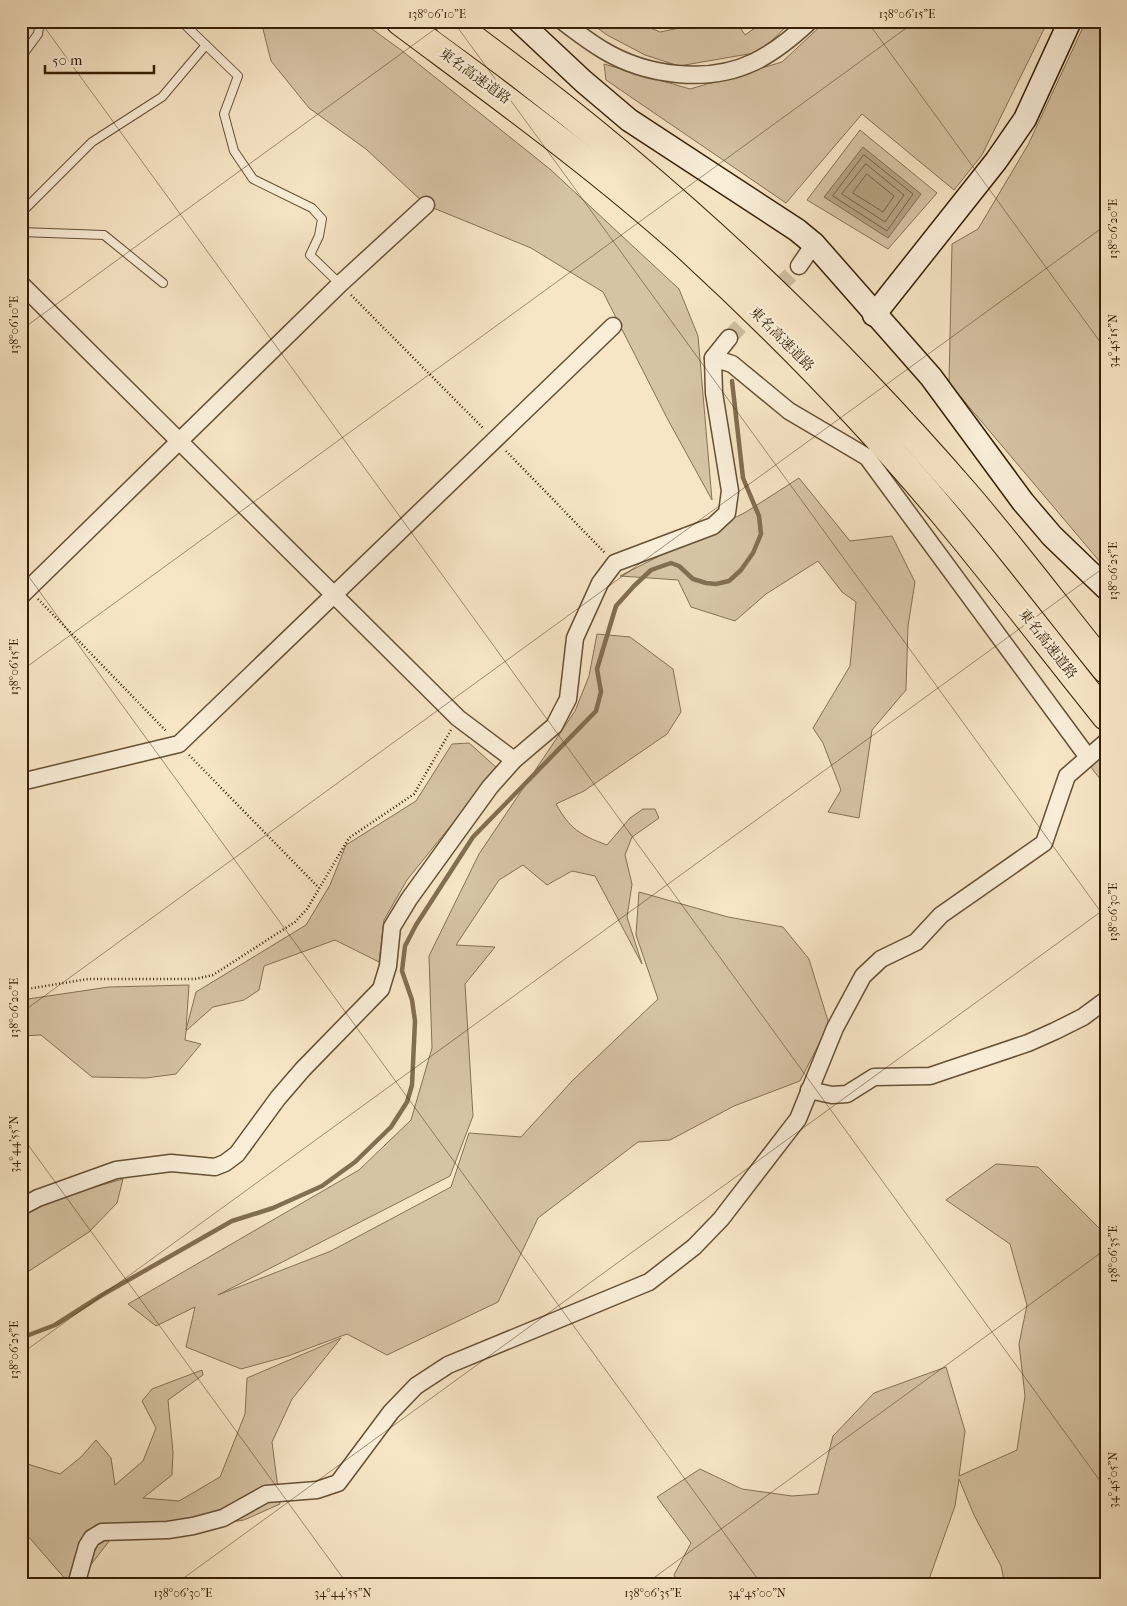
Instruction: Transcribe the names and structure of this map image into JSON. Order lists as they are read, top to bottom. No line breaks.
{"streets":{"highway":["東名高速道路"]},"scale_bar":"50 m","coordinates":["138°06'10\"E","138°06'15\"E","138°06'20\"E","34°45'15\"N","138°06'25\"E","138°06'30\"E","34°44'55\"N","138°06'35\"E","34°45'05\"N","34°45'00\"N"]}
